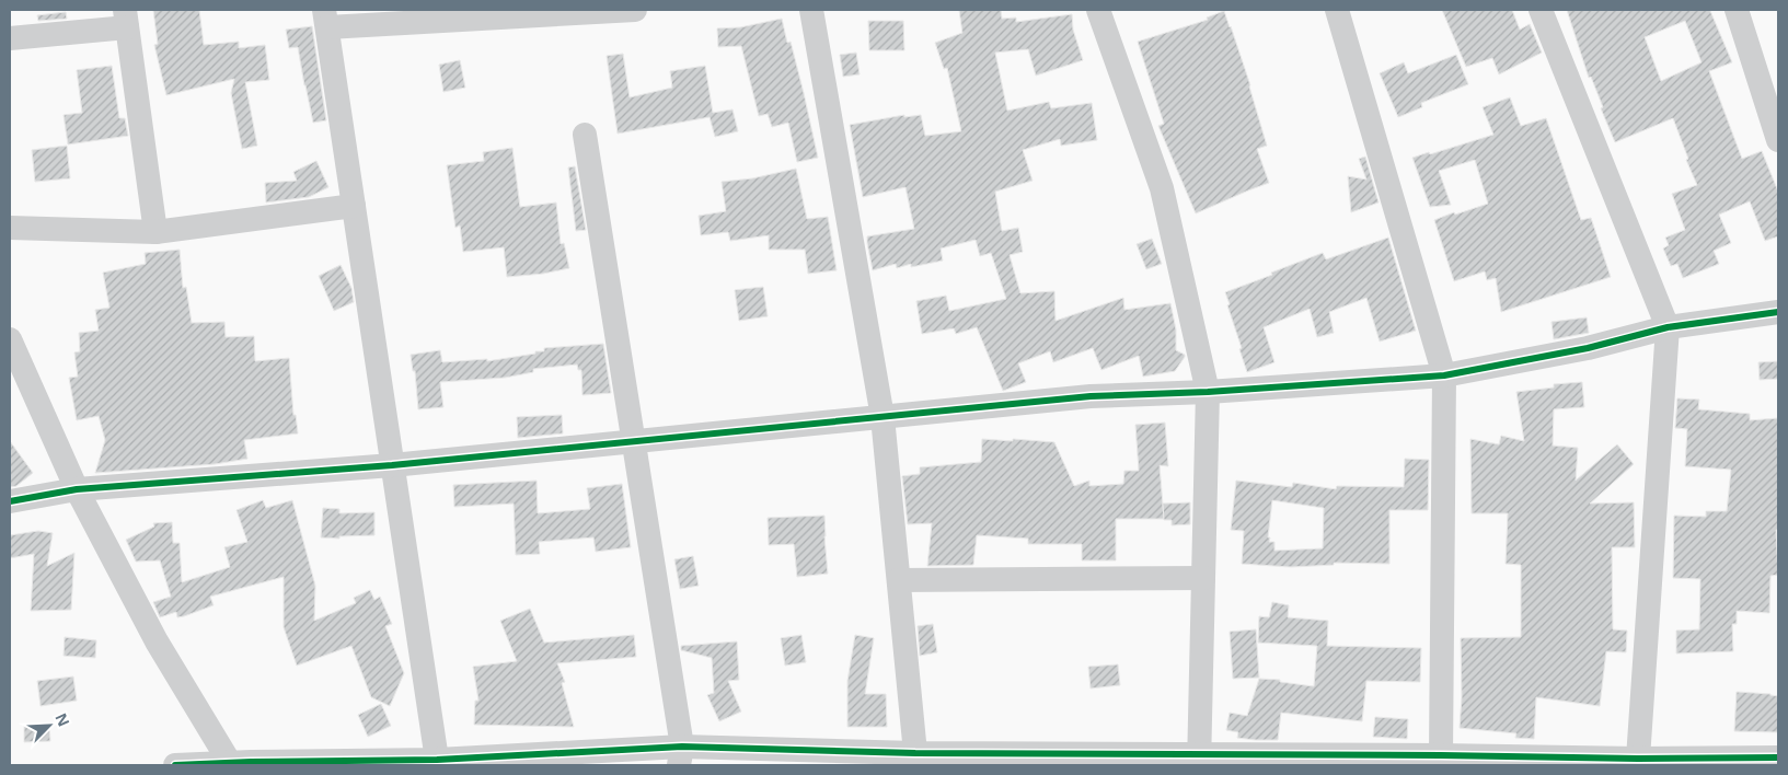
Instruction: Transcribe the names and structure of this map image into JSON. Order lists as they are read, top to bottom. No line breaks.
{"north":"top right"}
